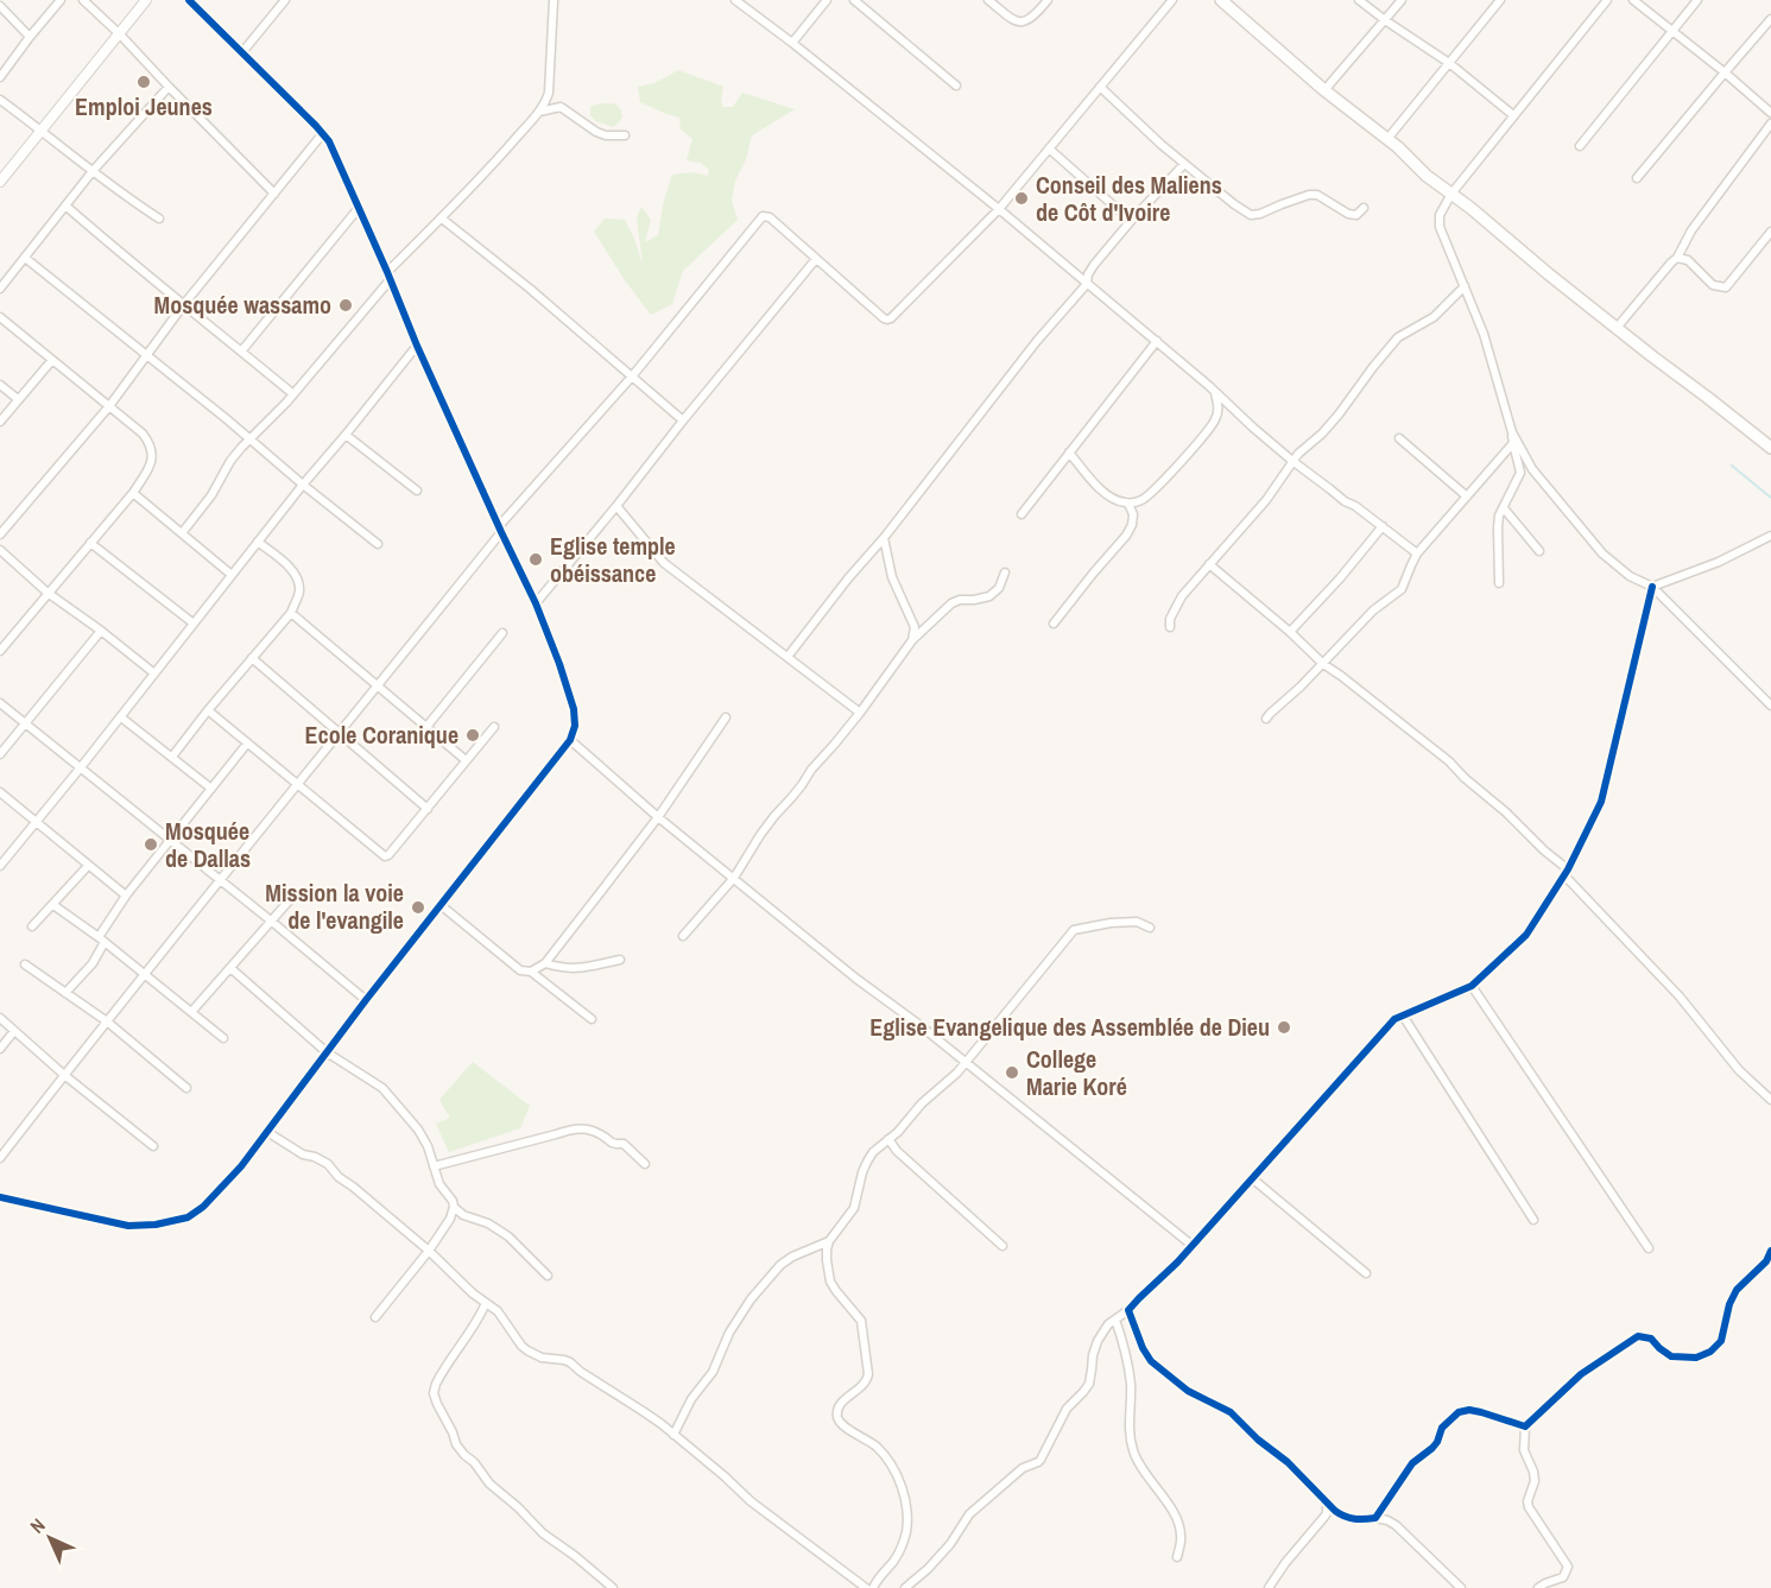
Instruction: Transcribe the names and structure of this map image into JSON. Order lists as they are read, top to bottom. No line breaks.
{"places":["Emploi Jeunes","Conseil des Maliens de Côt d'Ivoire","Mosquée wassamo","Eglise temple obéissance","Ecole Coranique","Mosquée de Dallas","Mission la voie de l'evangile","Eglise Evangelique des Assemblée de Dieu","College Marie Koré"],"north":"top left"}
